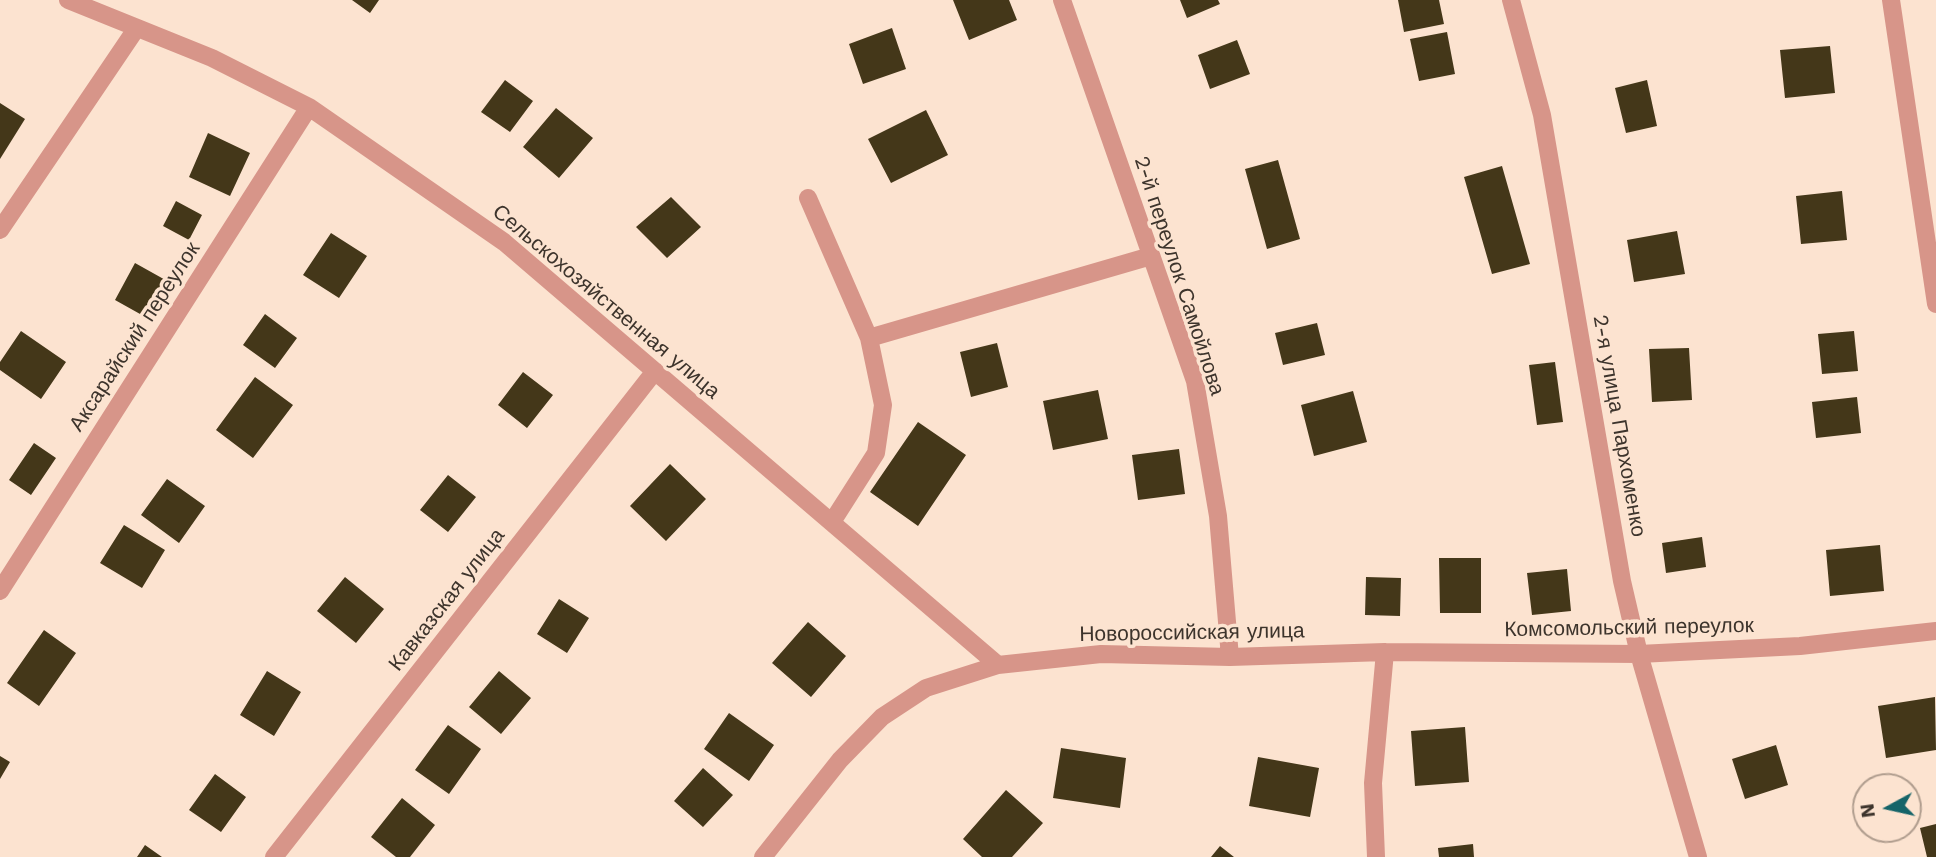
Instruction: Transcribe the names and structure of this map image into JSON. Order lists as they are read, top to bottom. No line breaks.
{"streets":{"street":["2-й переулок Самойлова","Сельскохозяйственная улица","Аксарайский переулок","2-я улица Пархоменко","Кавказская улица","Комсомольский переулок","Новороссийская улица"]},"crossings":[["2-й переулок Самойлова","Новороссийская улица"],["Сельскохозяйственная улица","Аксарайский переулок"],["Сельскохозяйственная улица","Кавказская улица"],["Сельскохозяйственная улица","Новороссийская улица"],["2-я улица Пархоменко","Комсомольский переулок"],["Комсомольский переулок","Новороссийская улица"]],"north":"left"}
